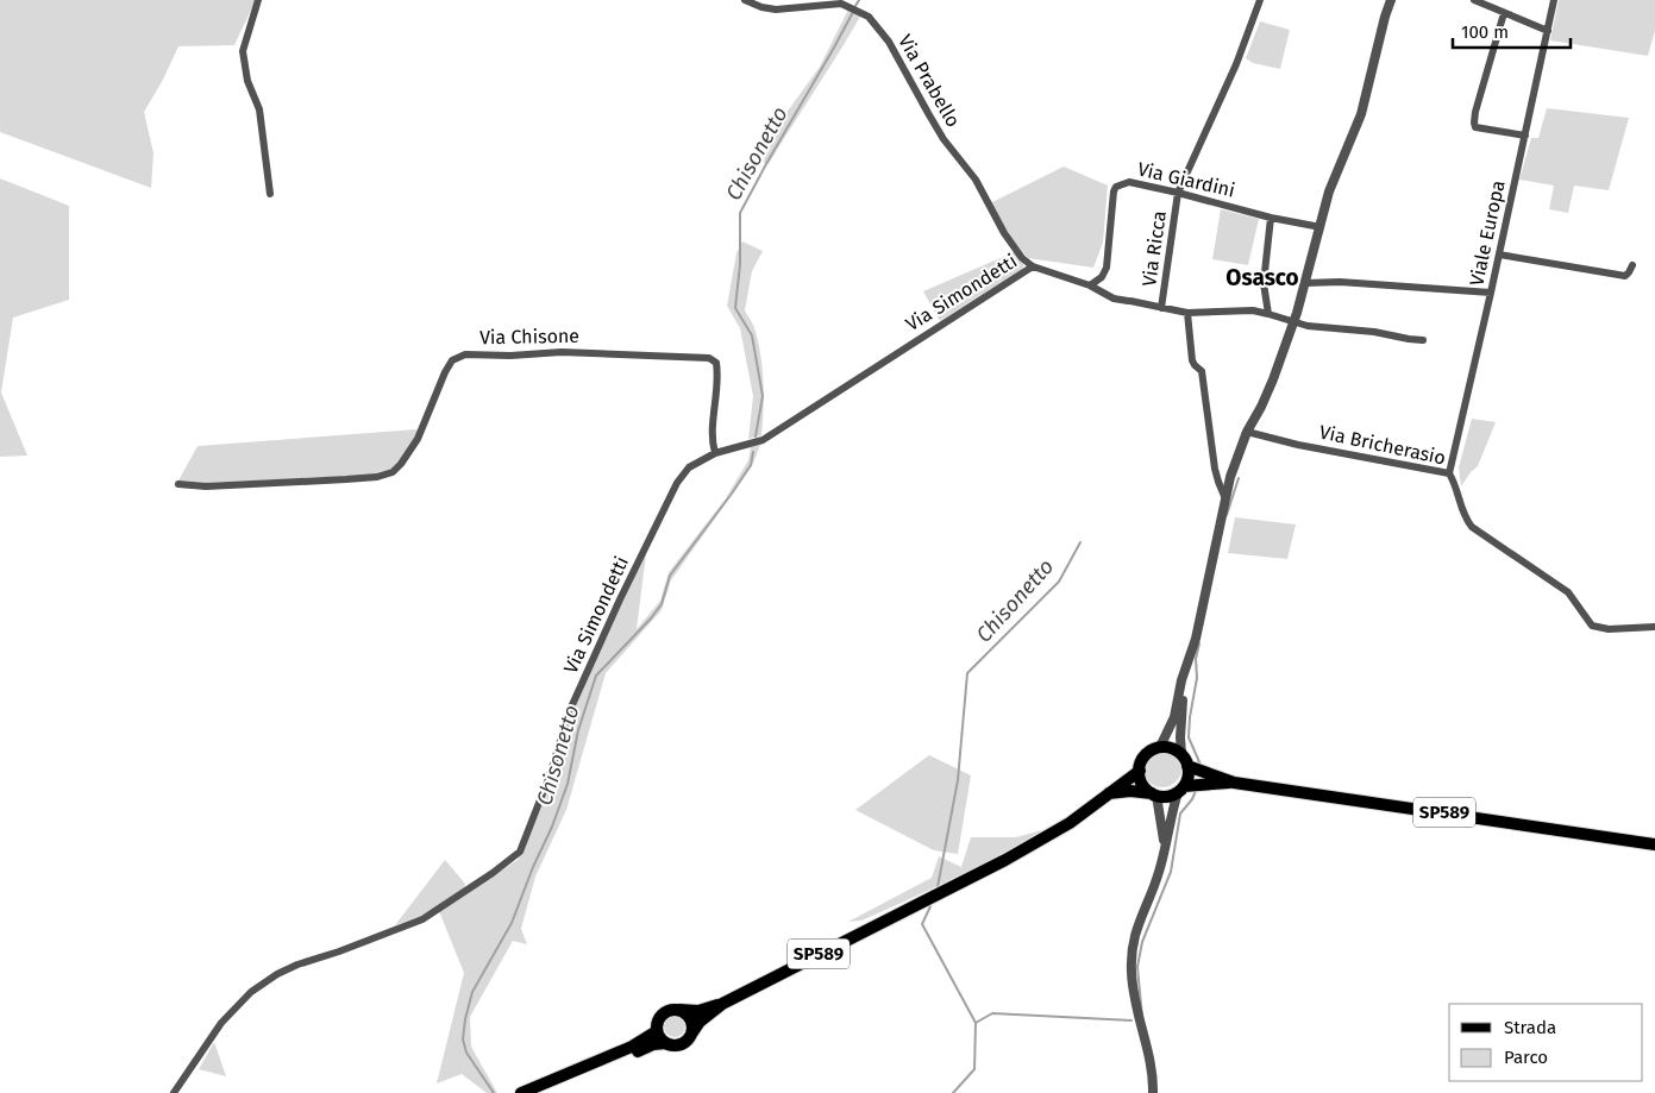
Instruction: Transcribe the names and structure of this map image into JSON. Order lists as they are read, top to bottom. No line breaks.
{"streets":{"main road":["SP589"],"street":["Via Prabello","Via Giardini","Viale Europa","Via Ricca","Via Simondetti","Via Chisone","Via Bricherasio"]},"crossings":[["Via Prabello","Via Simondetti"],["Via Giardini","Via Ricca"],["Via Giardini","SP589"],["Viale Europa","Via Bricherasio"],["Via Simondetti","Via Chisone"],["Via Bricherasio","SP589"]],"districts":["Osasco"],"water":["Chisonetto"],"legend":["Strada","Parco"],"scale_bar":"100 m"}
